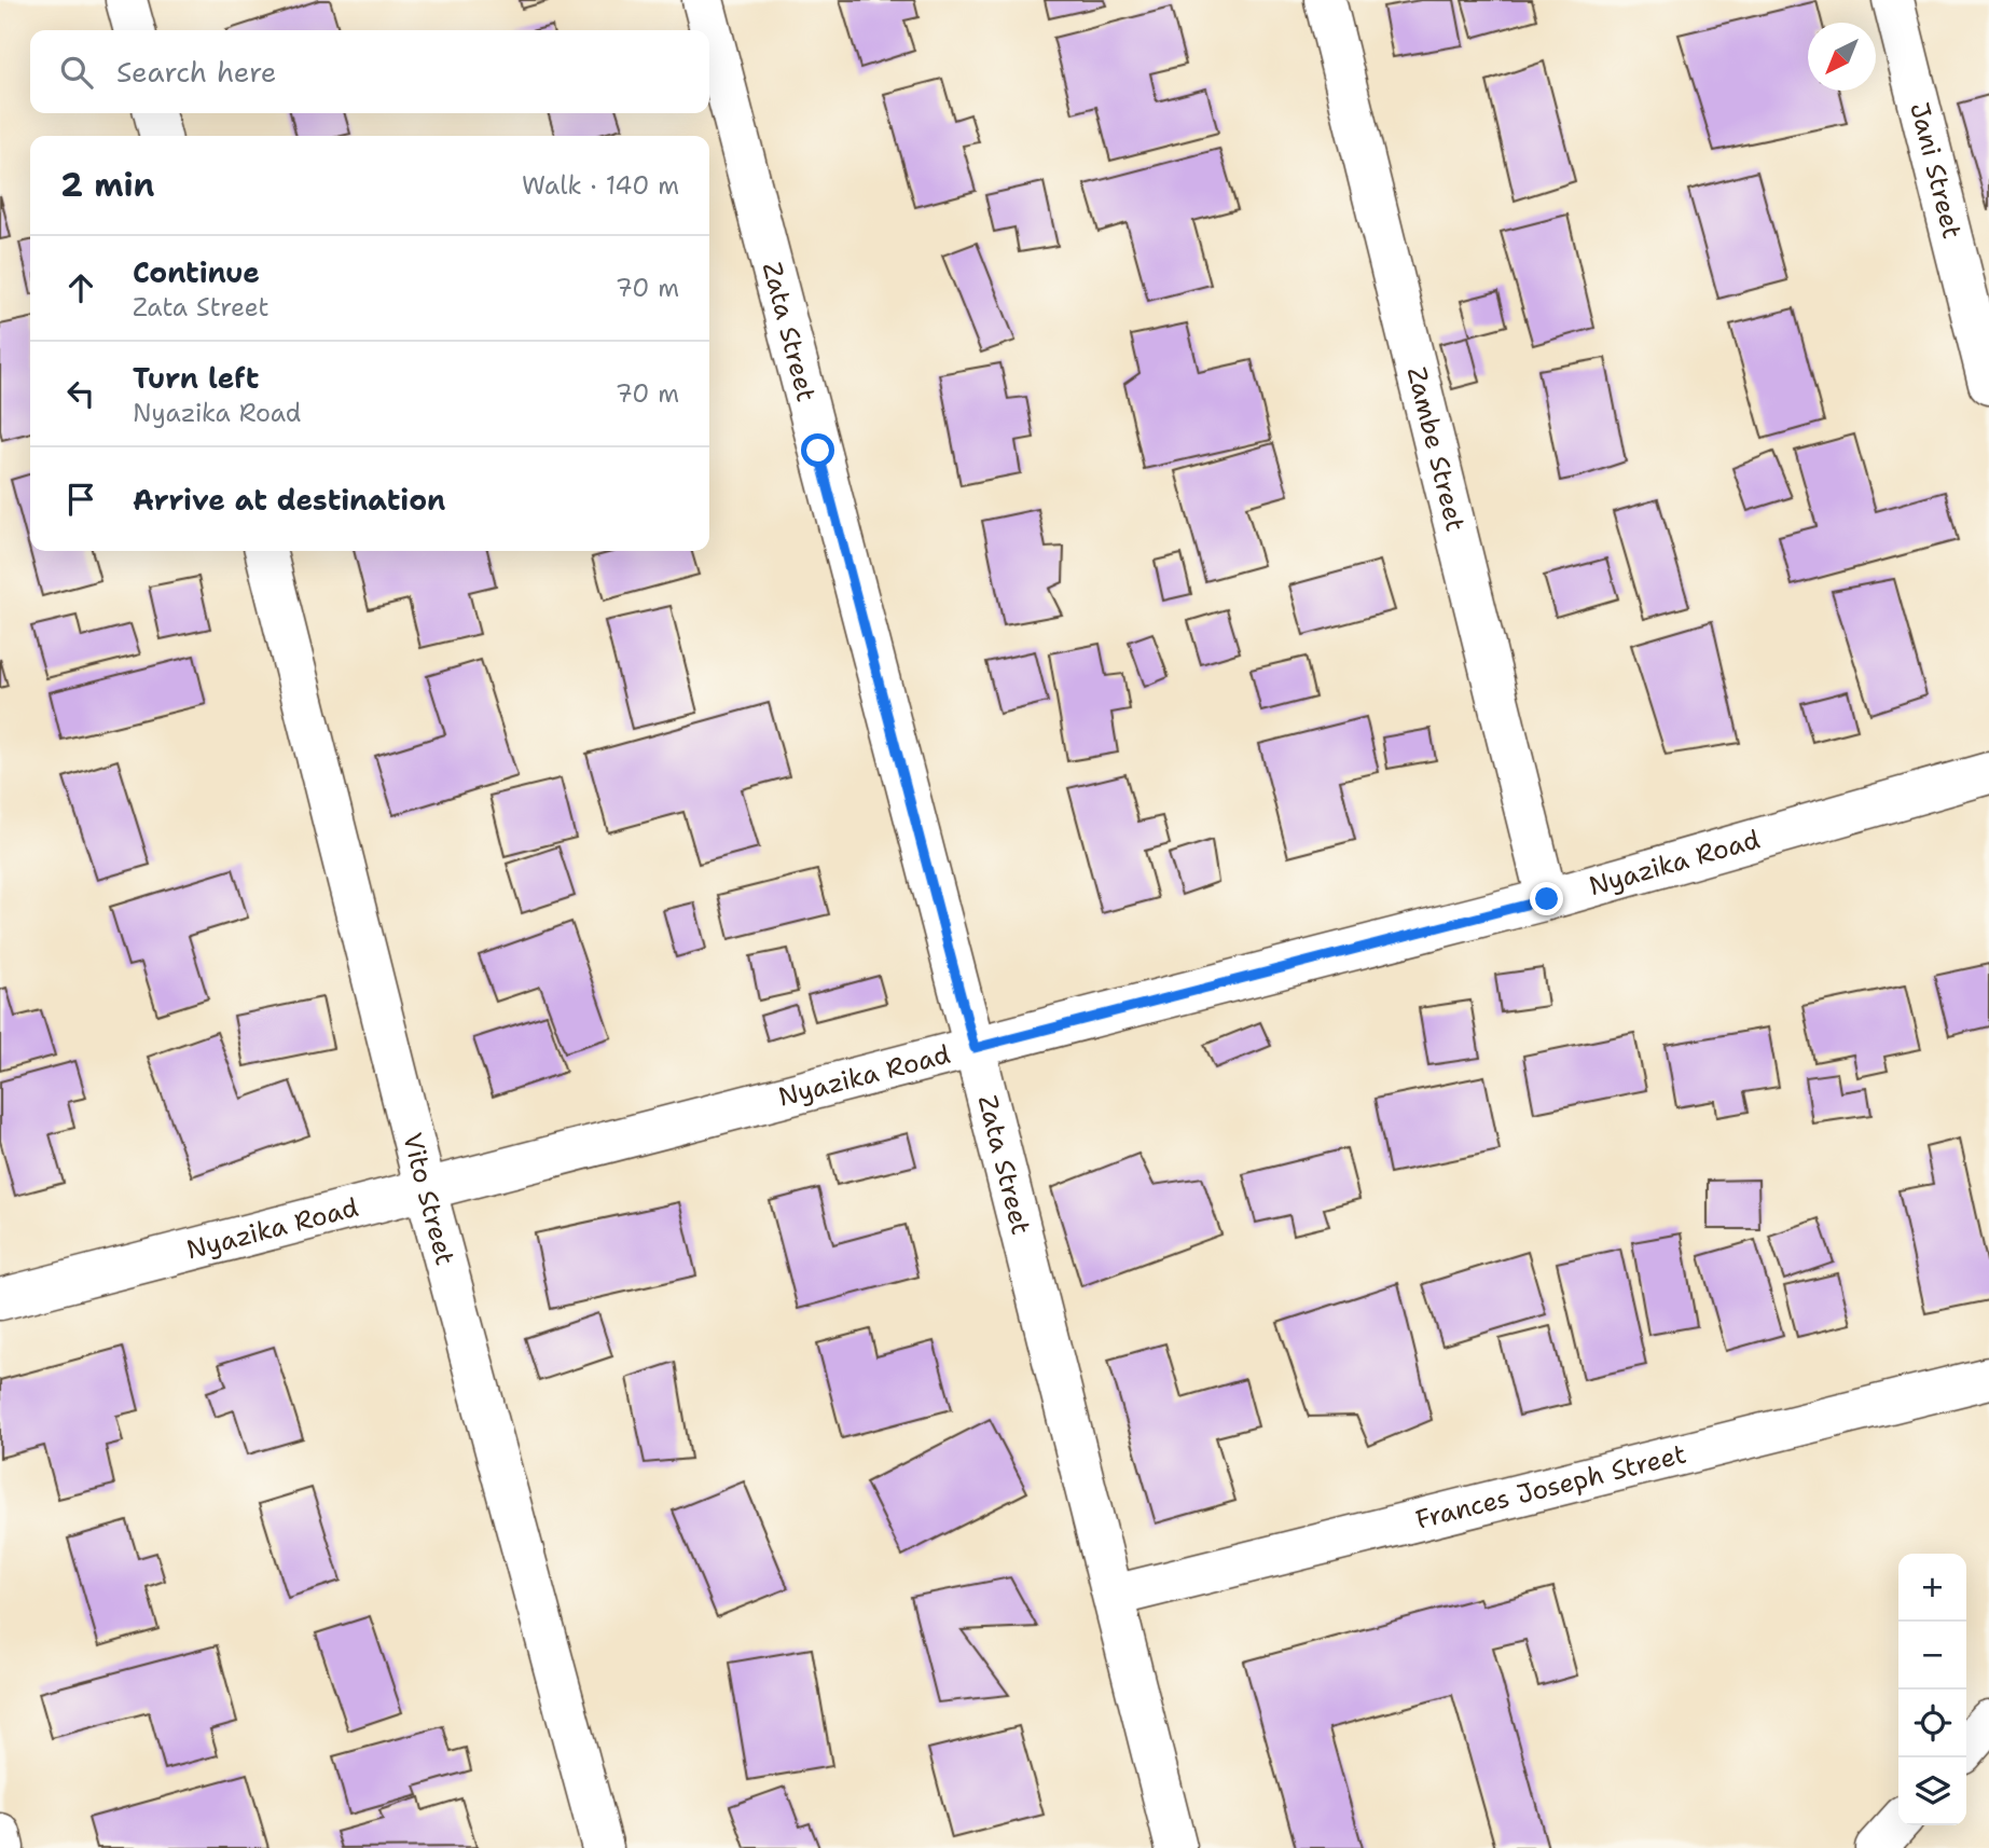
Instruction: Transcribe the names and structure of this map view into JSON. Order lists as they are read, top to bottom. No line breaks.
{"streets":{"street":["Jani Street","Zata Street","Zambe Street","Nyazika Road","Vito Street","Frances Joseph Street"]},"crossings":[["Zata Street","Nyazika Road"],["Zata Street","Frances Joseph Street"],["Zambe Street","Nyazika Road"],["Nyazika Road","Vito Street"]],"north":"bottom left","page":{"search":"Search here","heading":["2 min","Walk · 140 m"],"list":[["Continue","Zata Street","70 m"],["Turn left","Nyazika Road","70 m"],"Arrive at destination"],"map_buttons":["+","−"]}}
